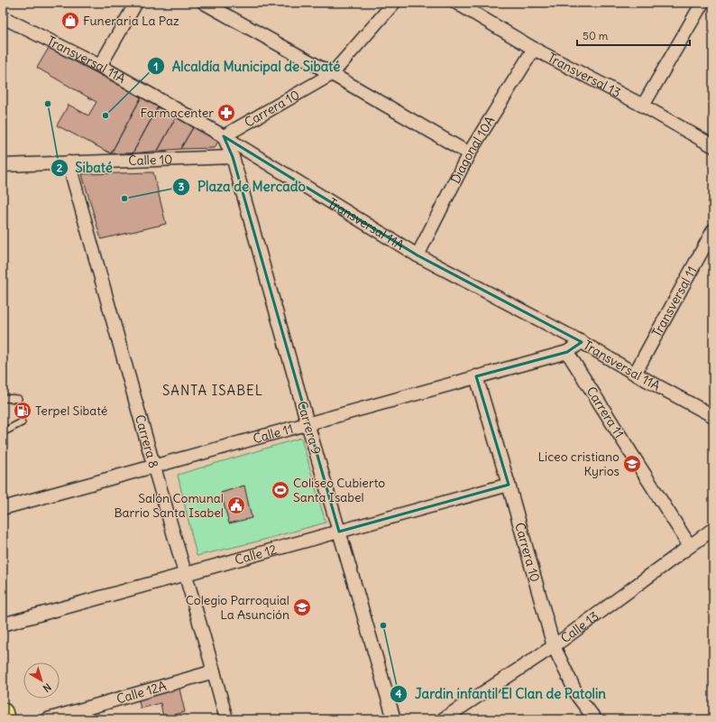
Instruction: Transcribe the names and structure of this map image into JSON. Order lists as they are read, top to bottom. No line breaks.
{"streets":{"street":["Transversal 11A","Transversal 13","Carrera 10","Diagonal 10A","Calle 10","Transversal 11","Carrera 11","Carrera 9","Calle 11","Carrera 8","Calle 12","Calle 13","Calle 12A"]},"crossings":[["Transversal 11A","Carrera 10"],["Transversal 11A","Diagonal 10A"],["Transversal 11A","Transversal 11"],["Transversal 11A","Carrera 9"],["Transversal 11A","Calle 11"],["Transversal 13","Diagonal 10A"],["Carrera 10","Carrera 9"],["Carrera 10","Calle 11"],["Carrera 10","Calle 12"],["Carrera 10","Calle 13"],["Calle 10","Carrera 9"],["Calle 10","Carrera 8"],["Carrera 11","Calle 11"],["Carrera 11","Calle 13"],["Carrera 9","Calle 11"],["Carrera 9","Calle 12"],["Calle 11","Carrera 8"],["Carrera 8","Calle 12"],["Carrera 8","Calle 12A"]],"districts":["SANTA ISABEL"],"places":{"shop":["Funeraria La Paz"],"other":["Sibaté","Alcaldía Municipal de Sibaté","Plaza de Mercado","Jardin infantil El Clan de Patolin"],"pharmacy":["Farmacenter"],"fuel station":["Terpel Sibaté"],"school or university":["Liceo cristiano Kyrios","Colegio Parroquial La Asunción"],"sports":["Coliseo Cubierto Santa Isabel"],"public building":["Salón Comunal Barrio Santa Isabel"]},"scale_bar":"50 m","north":"bottom right"}
